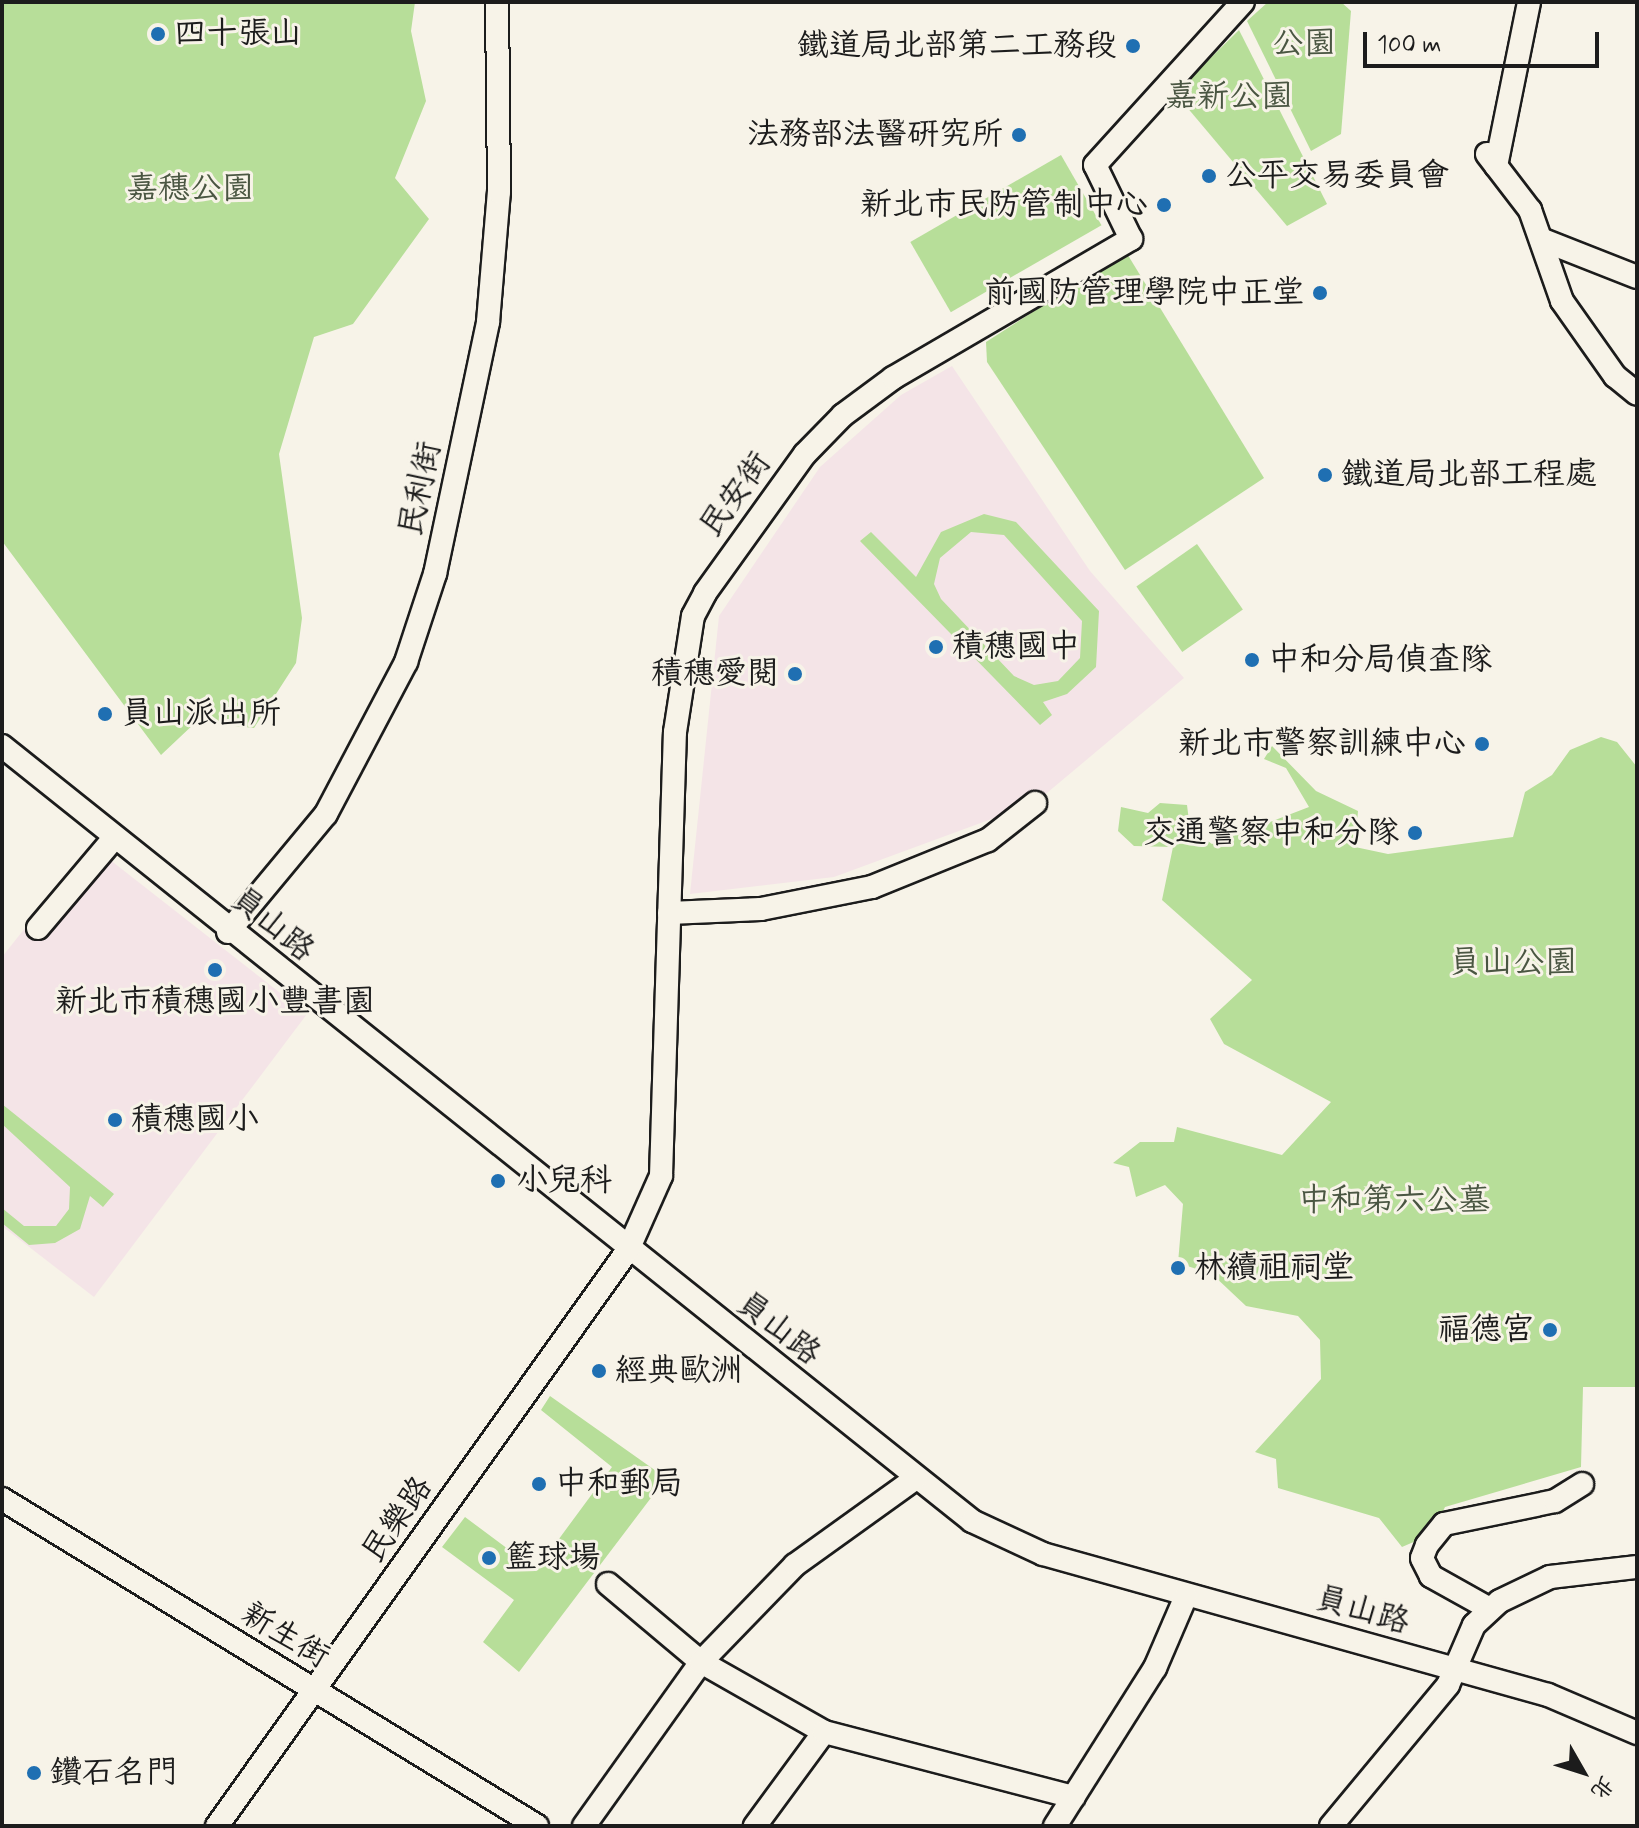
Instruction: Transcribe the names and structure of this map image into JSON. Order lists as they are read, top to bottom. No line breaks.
{"streets":{"street":["民利街","民安街","員山路","民樂路","新生街"]},"crossings":[["民利街","員山路"],["民安街","員山路"],["民安街","民樂路"],["員山路","民樂路"],["民樂路","新生街"]],"parks":["公園","嘉新公園","嘉穗公園","員山公園","中和第六公墓"],"places":["四十張山","鐵道局北部第二工務段","法務部法醫研究所","公平交易委員會","新北市民防管制中心","前國防管理學院中正堂","鐵道局北部工程處","積穗國中","中和分局偵查隊","積穗愛閱","員山派出所","新北市警察訓練中心","交通警察中和分隊","新北市積穗國小豐書園","積穗國小","小兒科","林續祖祠堂","福德宮","經典歐洲","中和郵局","籃球場","鑽石名門"],"scale_bar":"100 m","north":"bottom right"}
